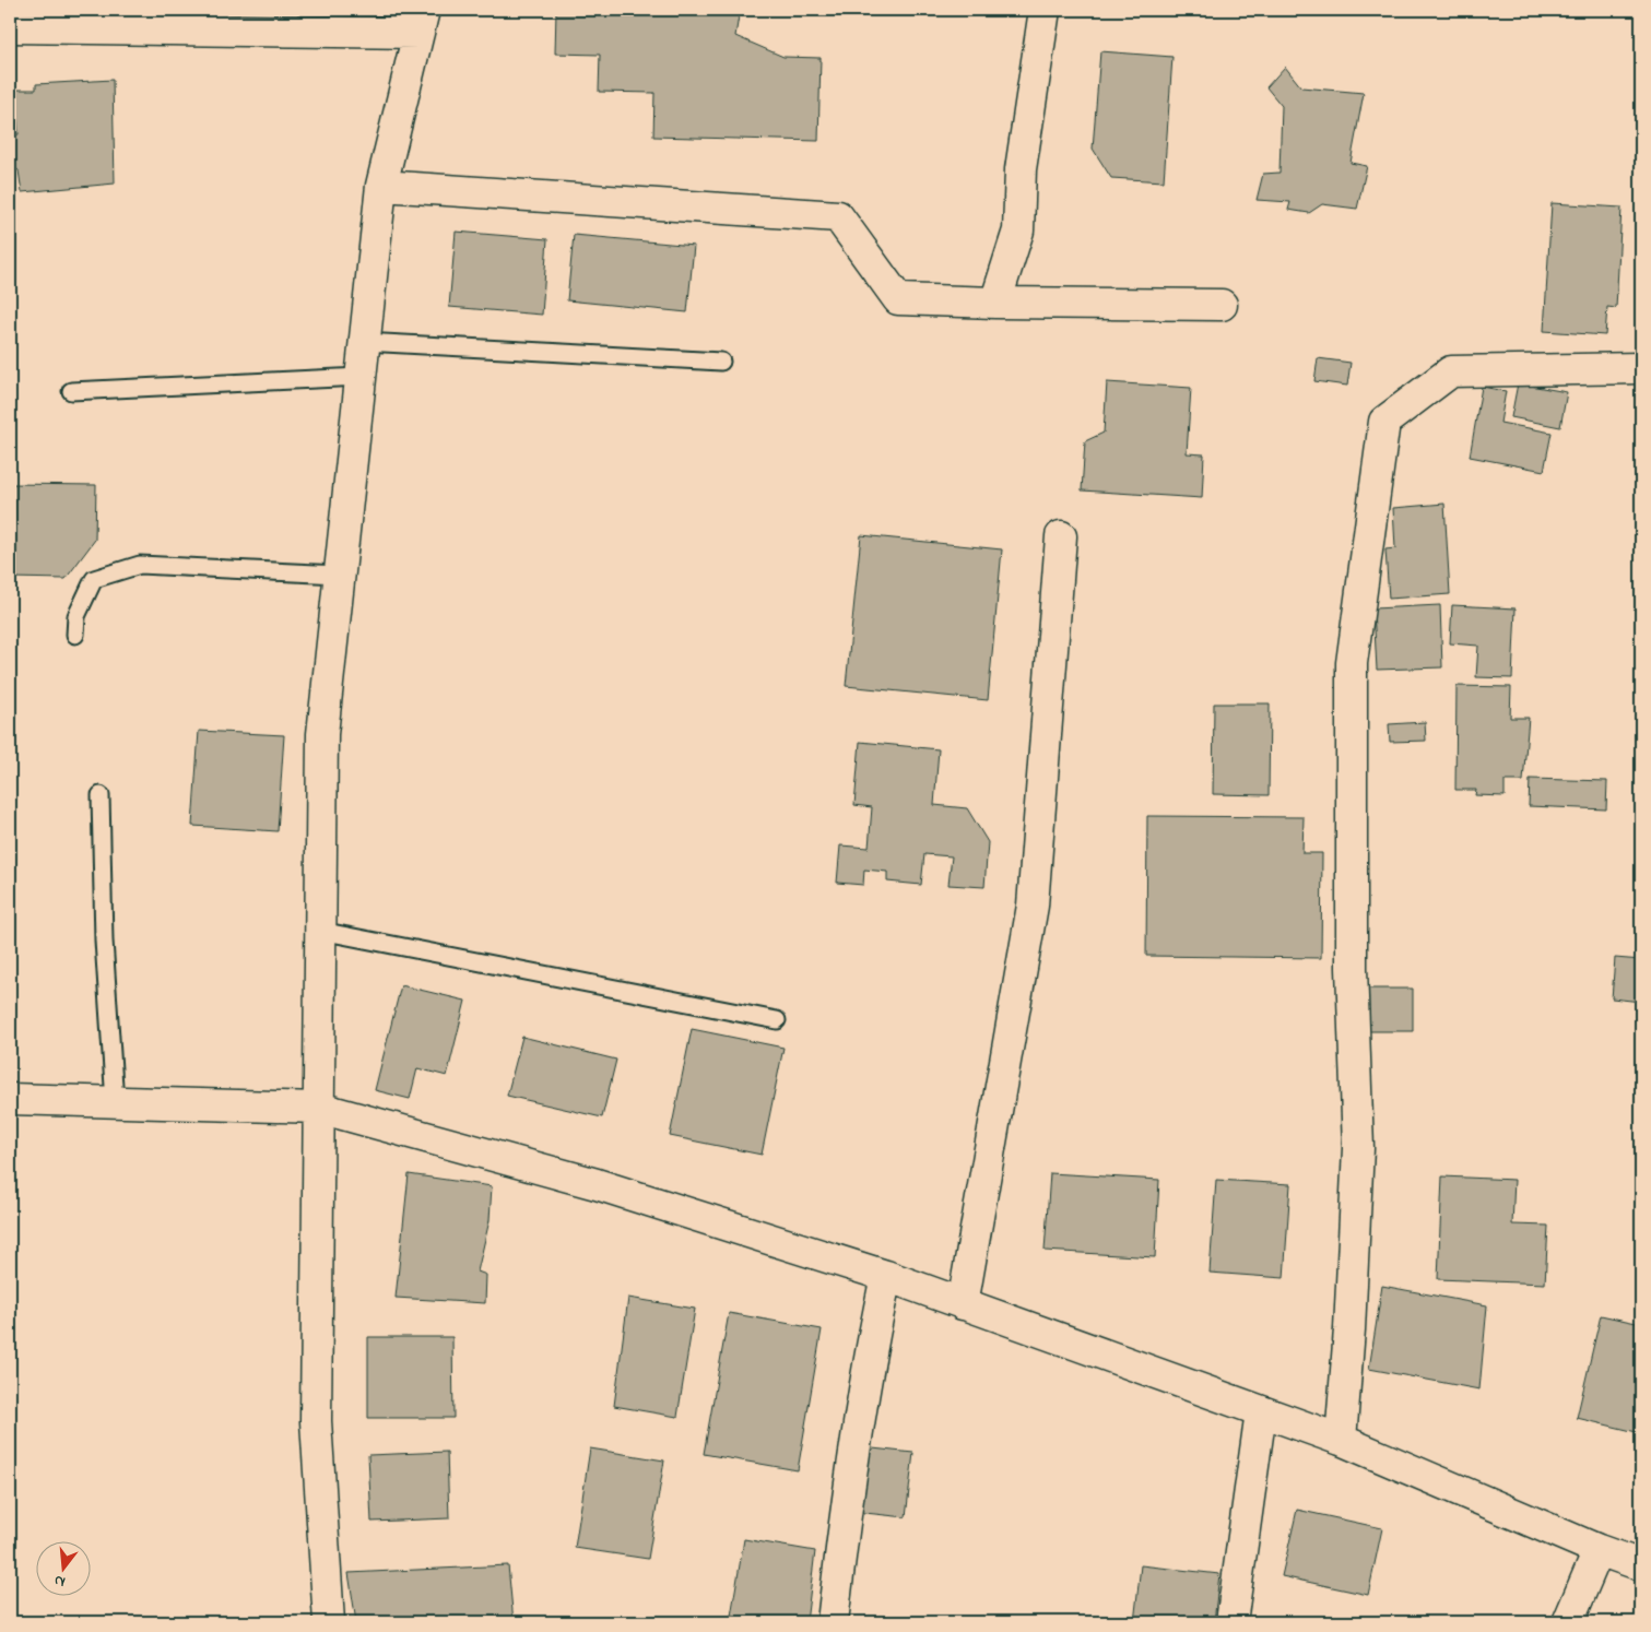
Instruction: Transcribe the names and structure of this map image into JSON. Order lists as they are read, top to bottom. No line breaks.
{"north":"bottom"}
